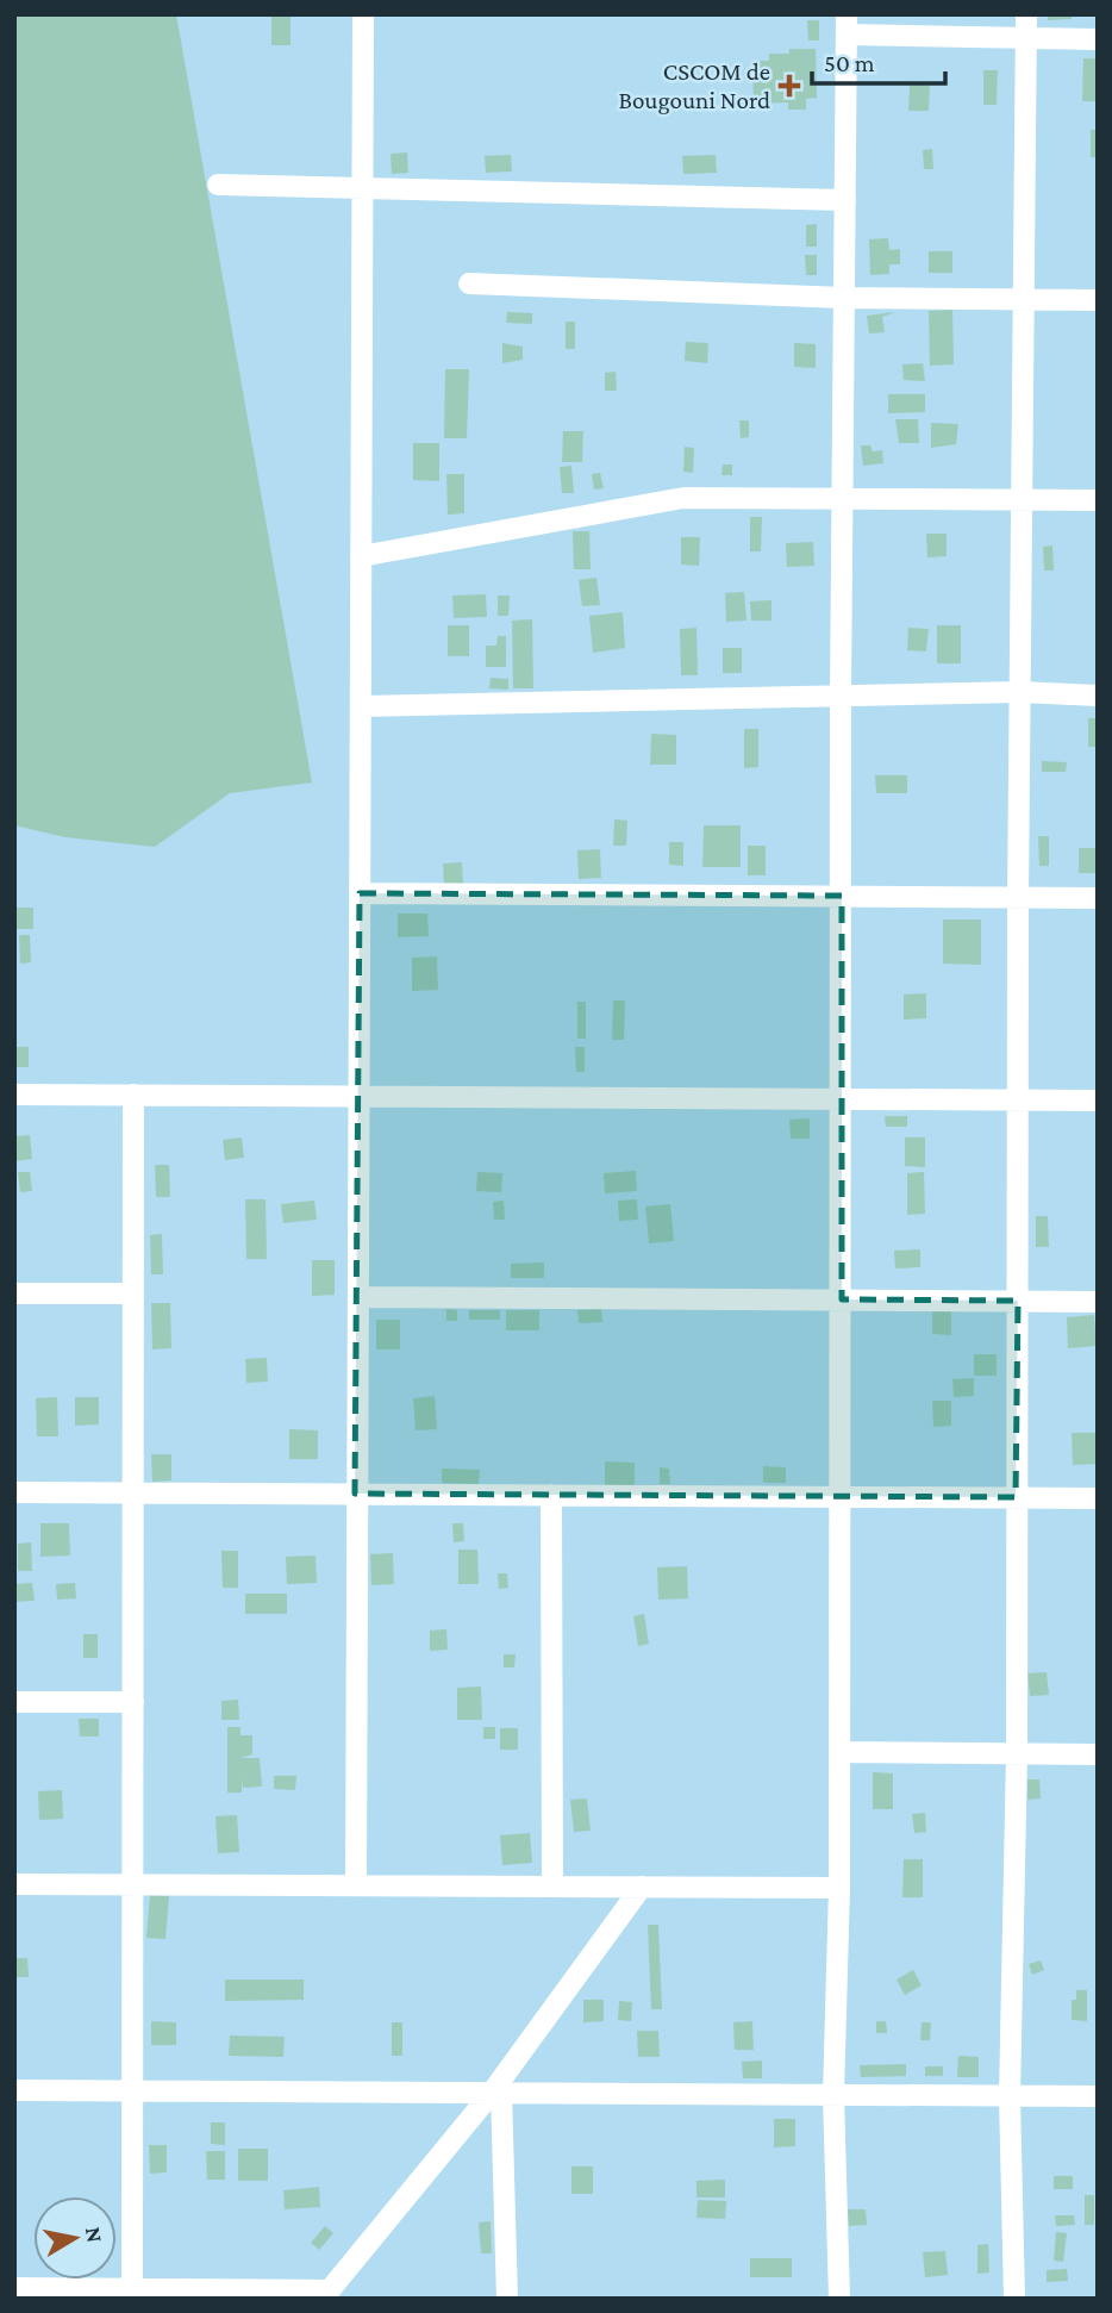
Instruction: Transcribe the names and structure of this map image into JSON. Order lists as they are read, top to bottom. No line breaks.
{"places":{"health":["CSCOM de Bougouni Nord"]},"scale_bar":"50 m","north":"right"}
